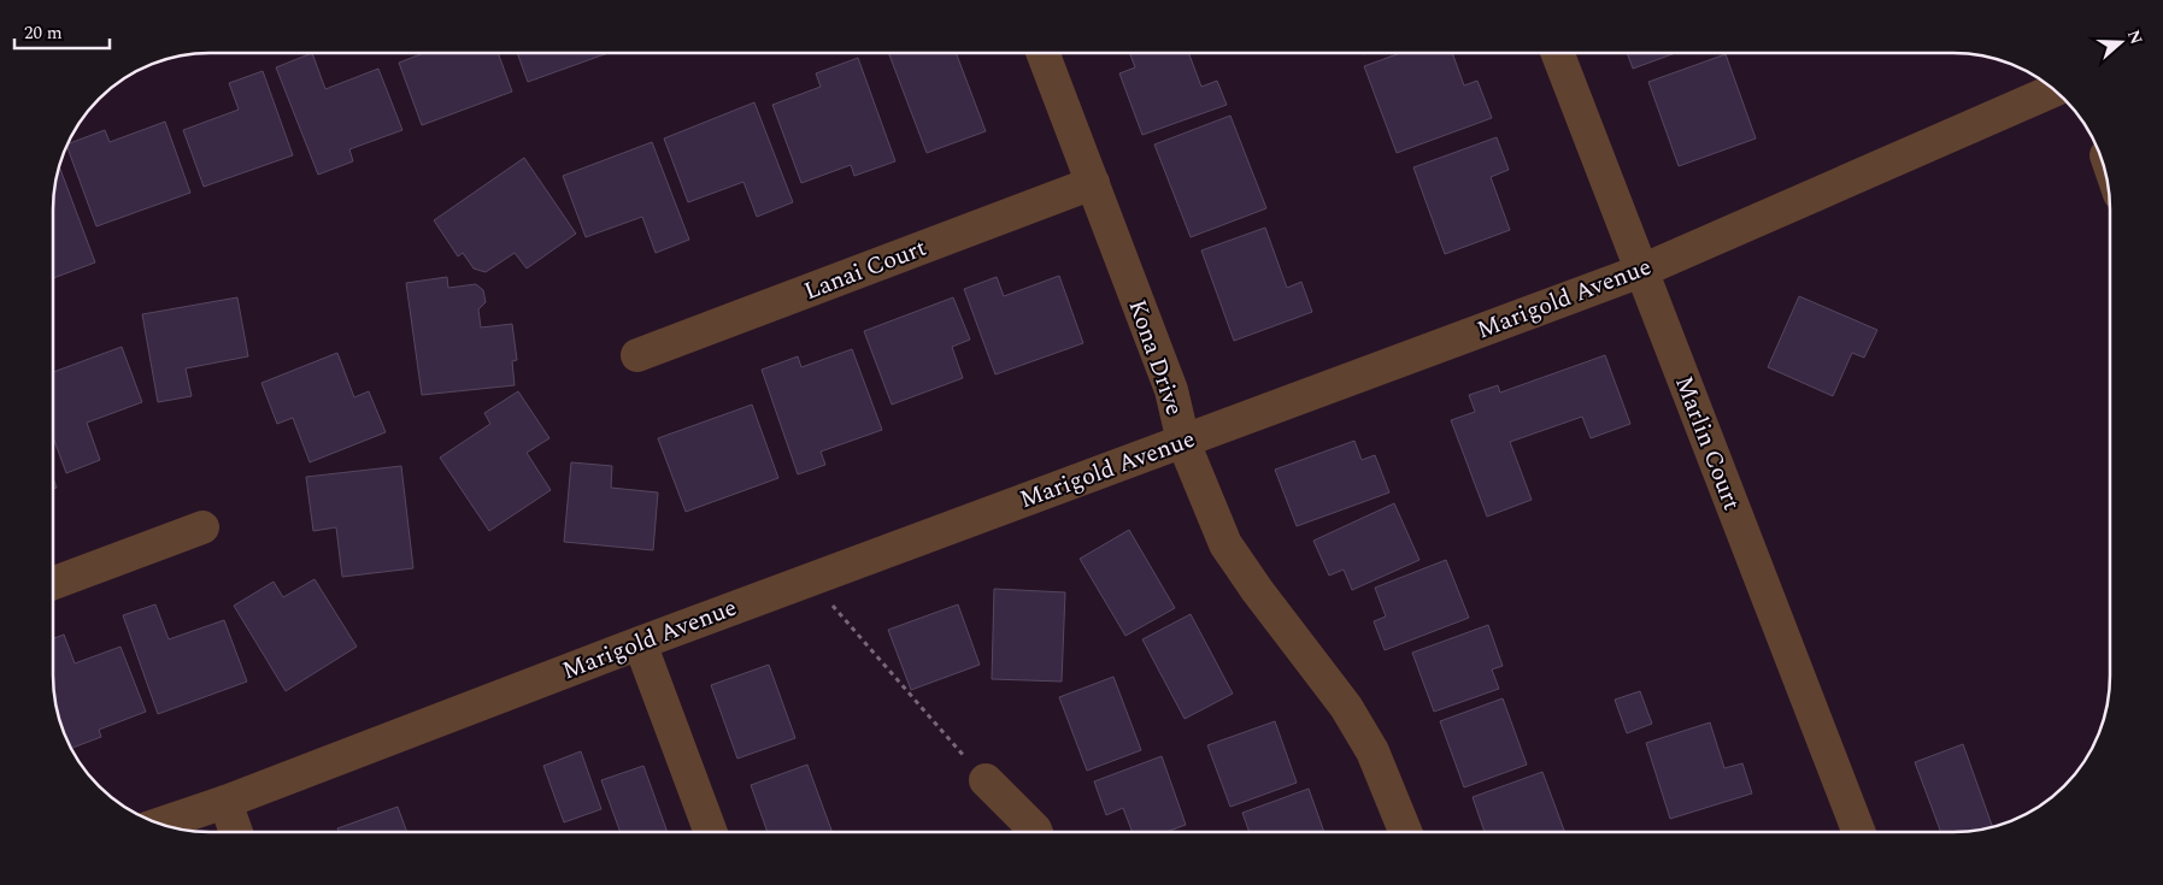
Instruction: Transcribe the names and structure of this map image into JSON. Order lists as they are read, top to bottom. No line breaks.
{"streets":{"street":["Lanai Court","Marigold Avenue","Kona Drive","Marlin Court"]},"crossings":[["Lanai Court","Kona Drive"],["Marigold Avenue","Kona Drive"],["Marigold Avenue","Marlin Court"]],"scale_bar":"20 m","north":"right"}
